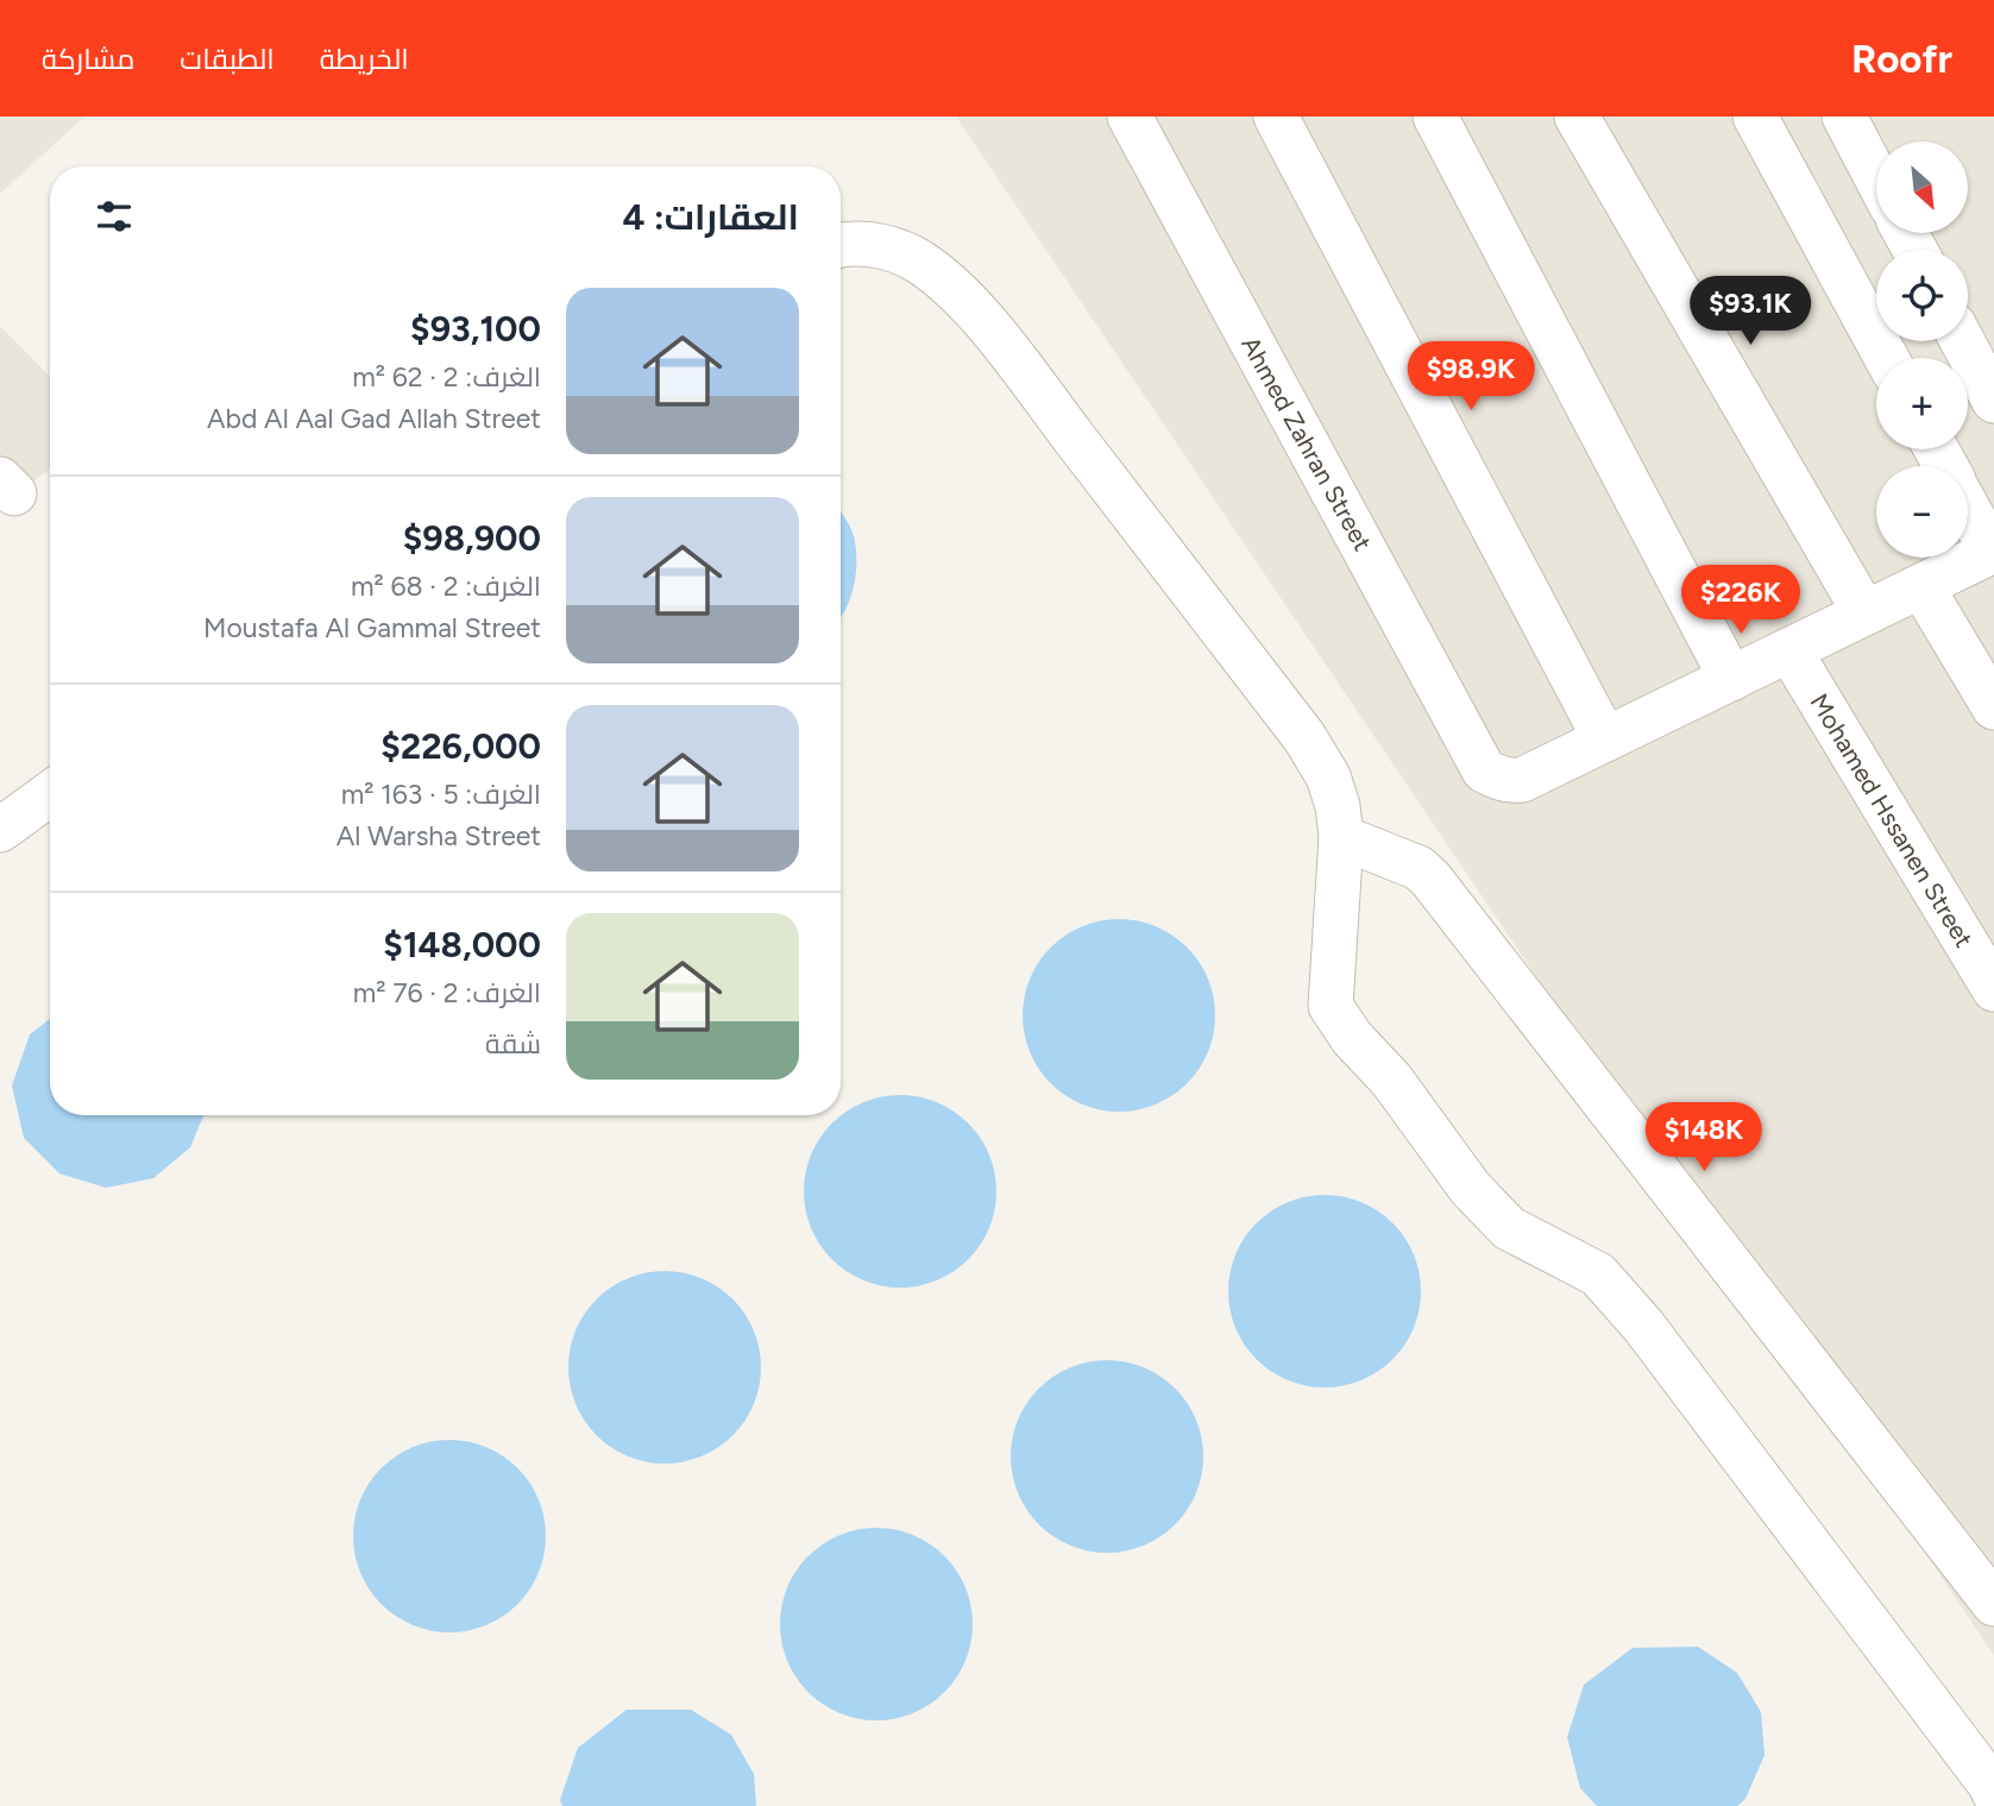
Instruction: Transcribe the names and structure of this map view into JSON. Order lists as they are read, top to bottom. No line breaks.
{"streets":{"street":["Ahmed Zahran Street","Mohamed Hssanen Street"]},"north":"bottom right","page":{"header":"Roofr","nav":["الخريطة","الطبقات","مشاركة"],"map_buttons":["+","−"],"heading":"العقارات: 4","list":[{"name":"$93,100","note":"الغرف: 2 · 62 m² · Abd Al Aal Gad Allah Street"},{"name":"$98,900","note":"الغرف: 2 · 68 m² · Moustafa Al Gammal Street"},{"name":"$226,000","note":"الغرف: 5 · 163 m² · Al Warsha Street"},{"name":"$148,000","note":"الغرف: 2 · 76 m² · شقة"}],"price":["$93.1K","$98.9K","$226K","$148K"]}}
